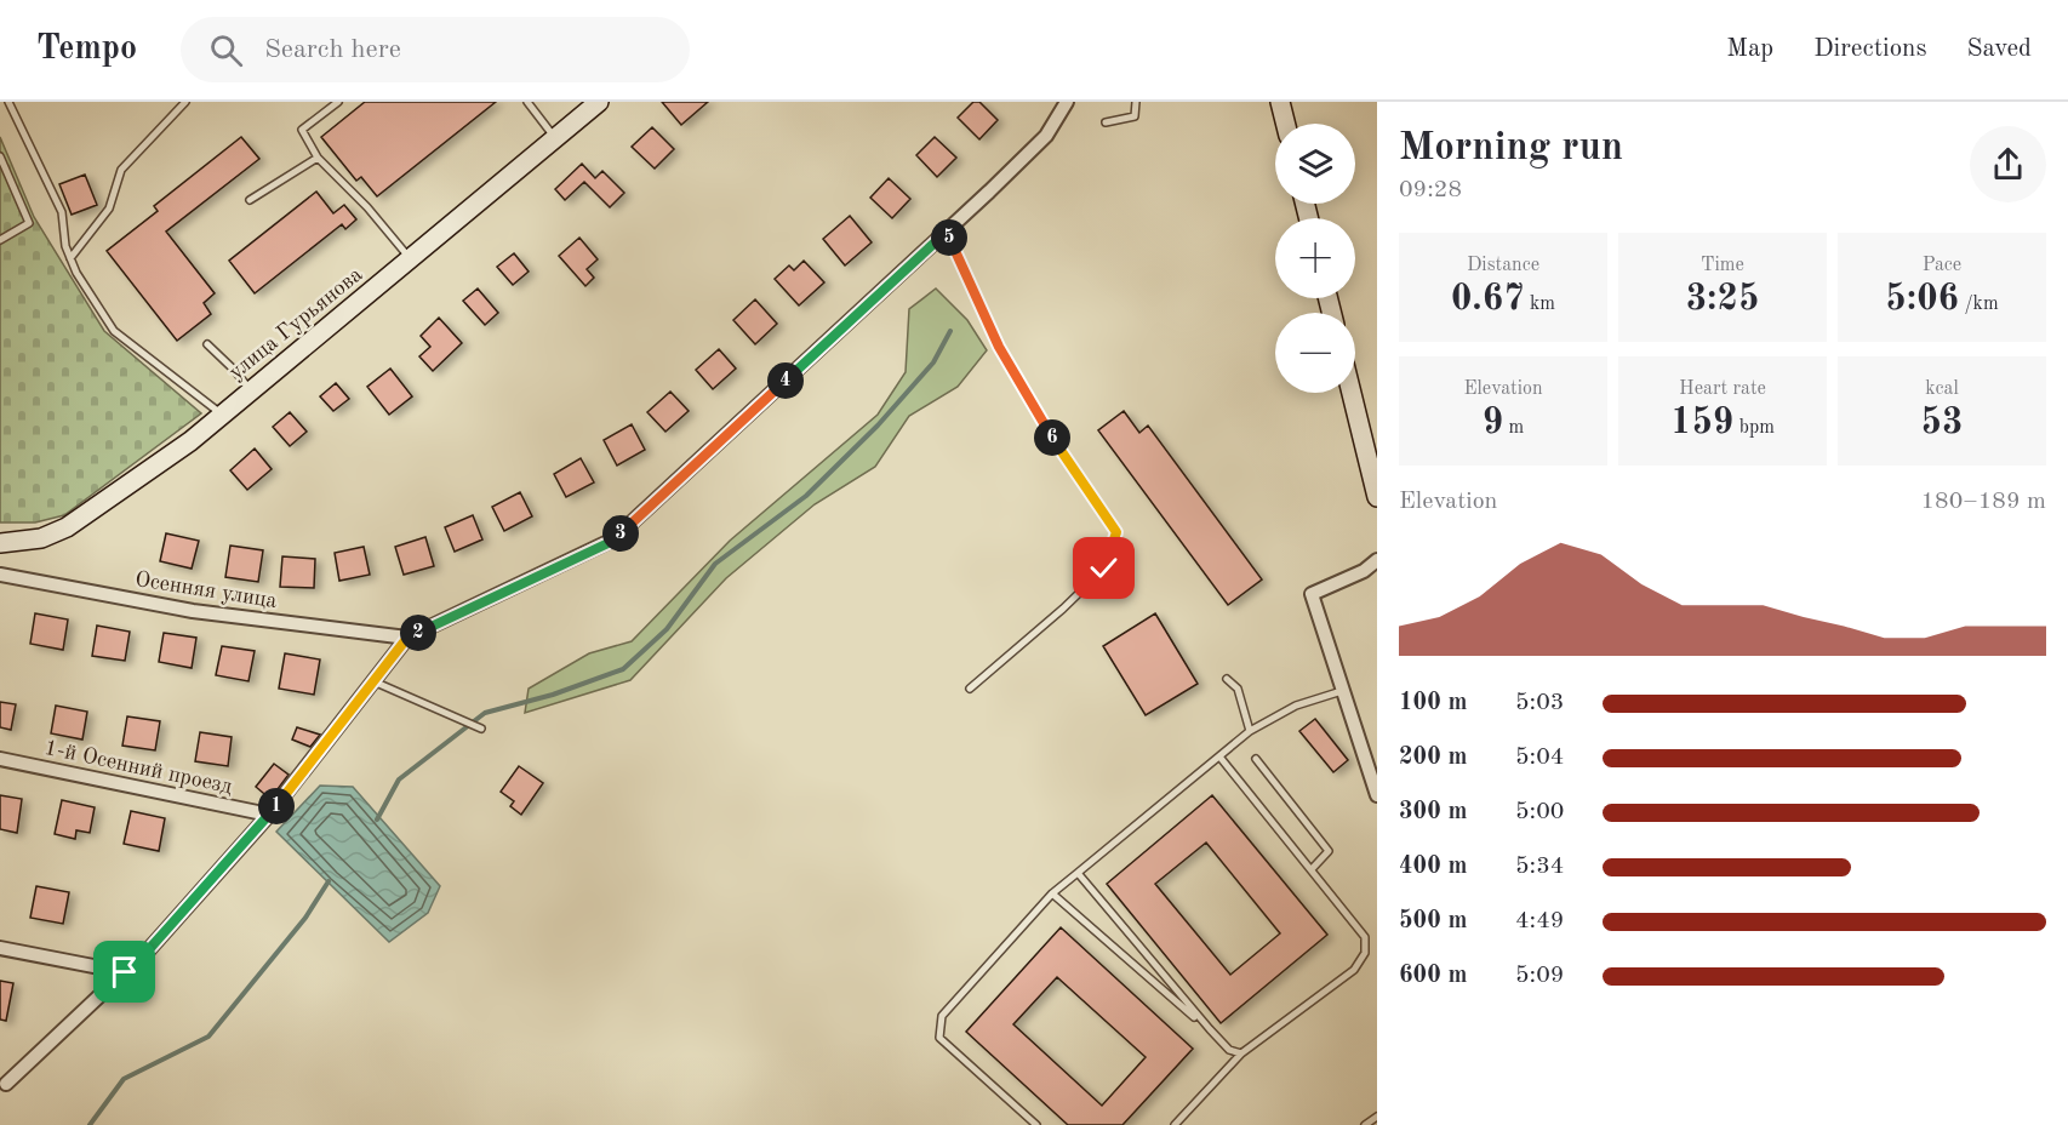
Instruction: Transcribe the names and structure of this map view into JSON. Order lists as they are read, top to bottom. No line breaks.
{"streets":{"street":["улица Гурьянова","Осенняя улица","1-й Осенний проезд"]},"page":{"header":"Tempo","search":"Search here","nav":["Map","Directions","Saved"],"heading":["Morning run","09:28"],"map_buttons":["+","−"],"pins":["5","4","6","3","2","1"],"stats":[["Distance","0.67 km"],["Time","3:25"],["Pace","5:06 /km"],["Elevation","9 m"],["Heart rate","159 bpm"],["kcal","53"]],"chart":["Elevation","180–189 m"],"list":[{"name":"100 m","note":"5:03"},{"name":"200 m","note":"5:04"},{"name":"300 m","note":"5:00"},{"name":"400 m","note":"5:34"},{"name":"500 m","note":"4:49"},{"name":"600 m","note":"5:09"}]}}
